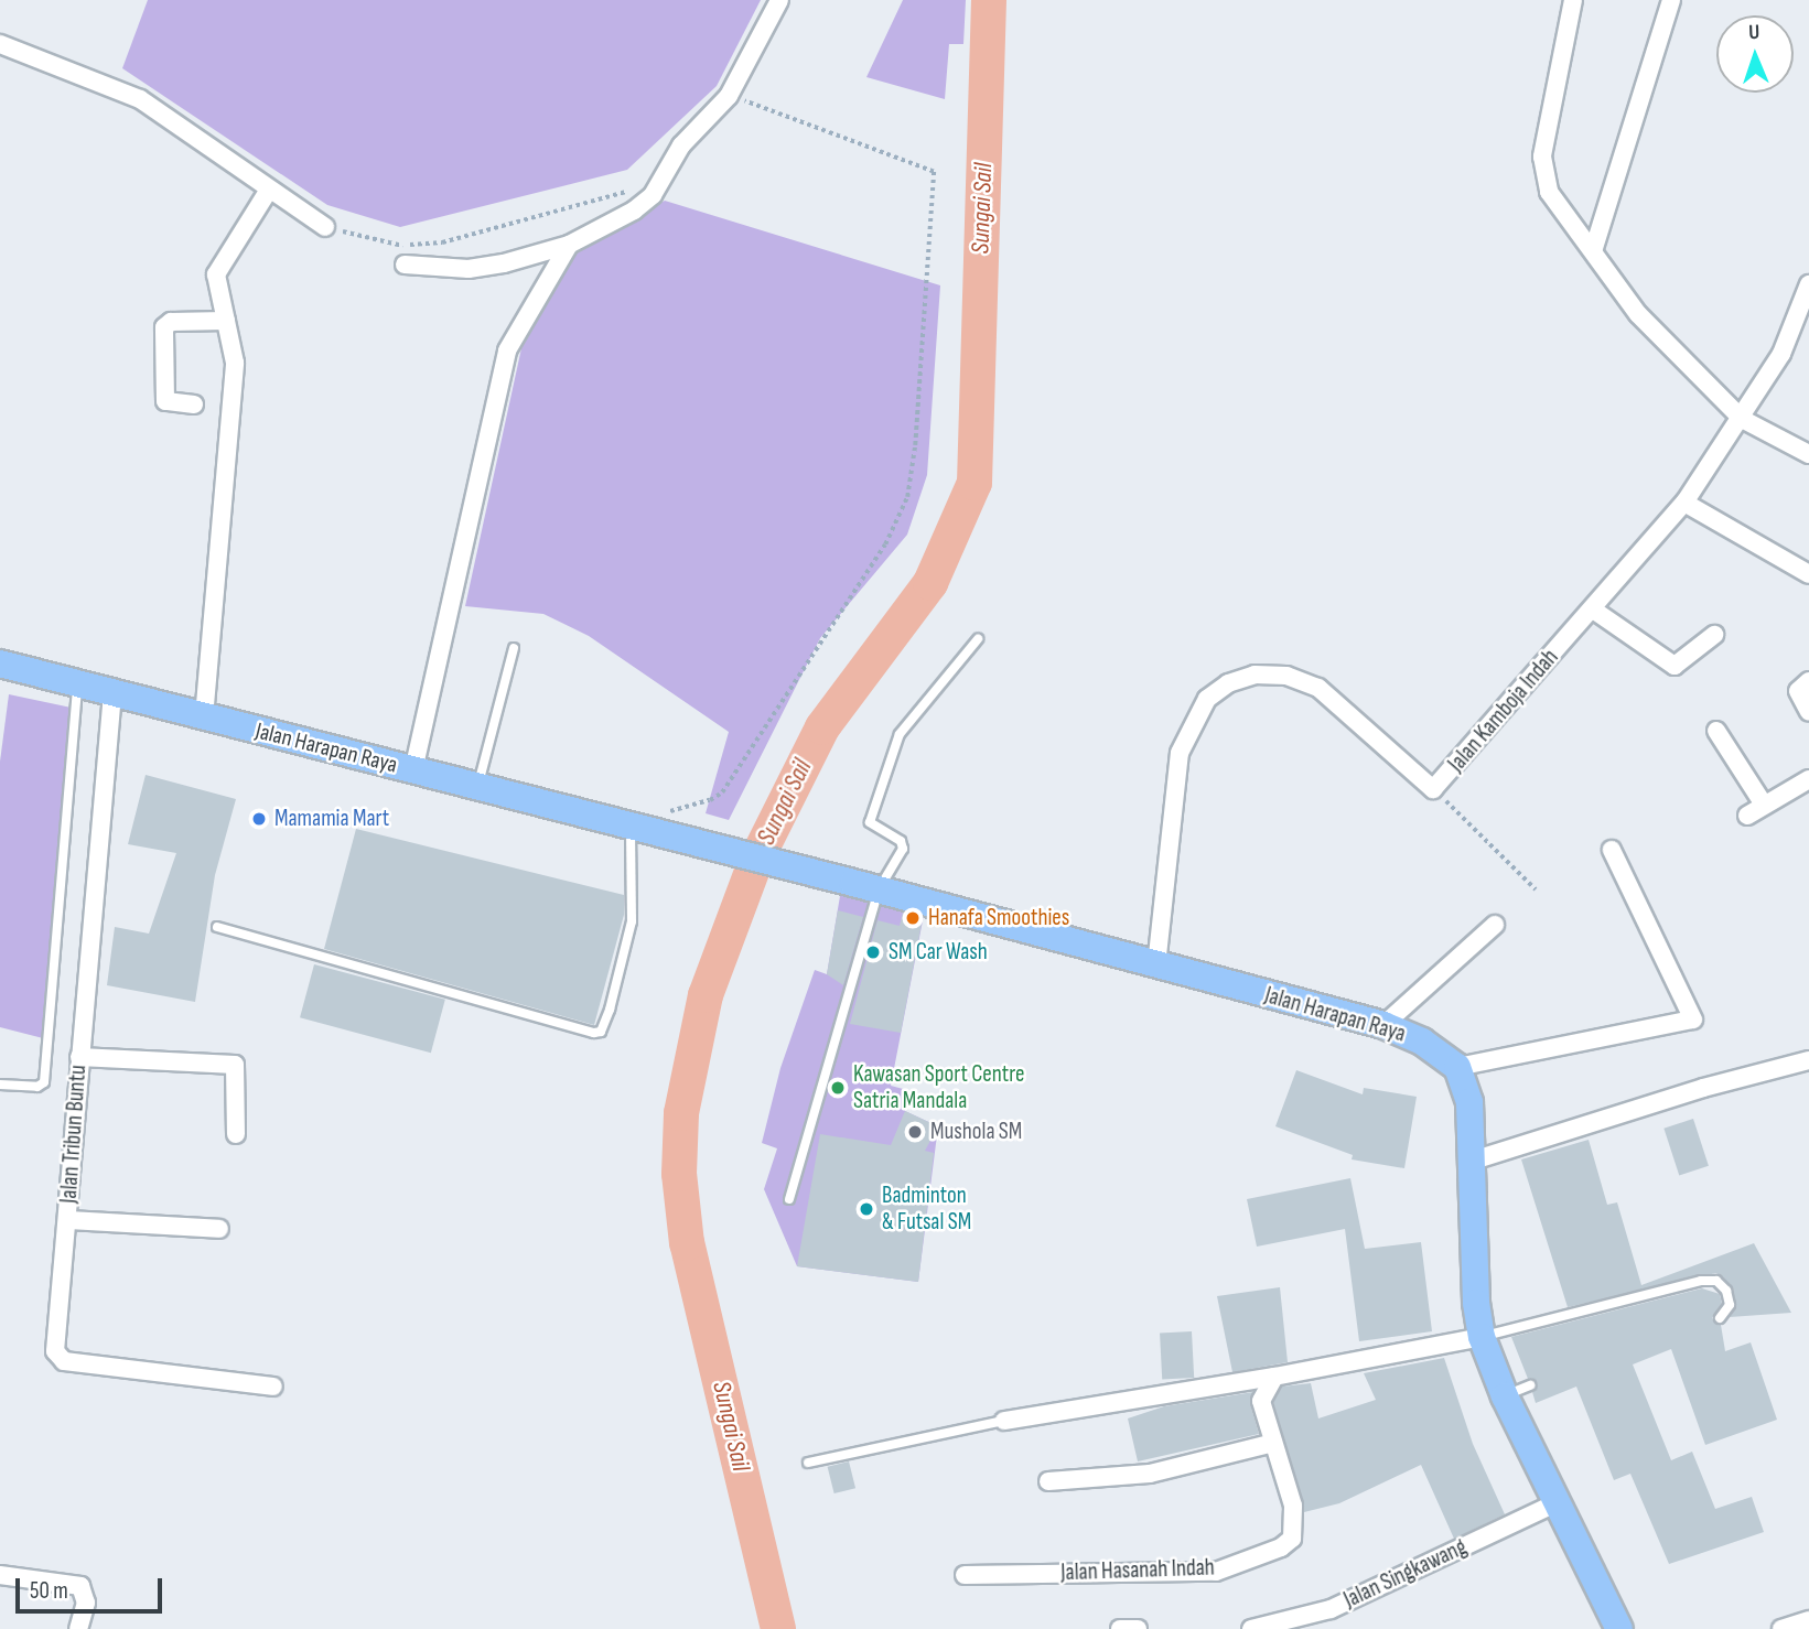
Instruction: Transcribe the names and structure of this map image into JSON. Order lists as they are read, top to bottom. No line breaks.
{"streets":{"main road":["Jalan Harapan Raya"],"street":["Jalan Kamboja Indah","Jalan Tribun Buntu","Jalan Hasanah Indah","Jalan Singkawang"]},"crossings":[["Jalan Kamboja Indah","Jalan Harapan Raya"],["Jalan Harapan Raya","Jalan Tribun Buntu"]],"water":["Sungai Sail"],"places":["Mamamia Mart","Hanafa Smoothies","SM Car Wash","Kawasan Sport Centre Satria Mandala","Mushola SM","Badminton & Futsal SM"],"scale_bar":"50 m","north":"top"}
